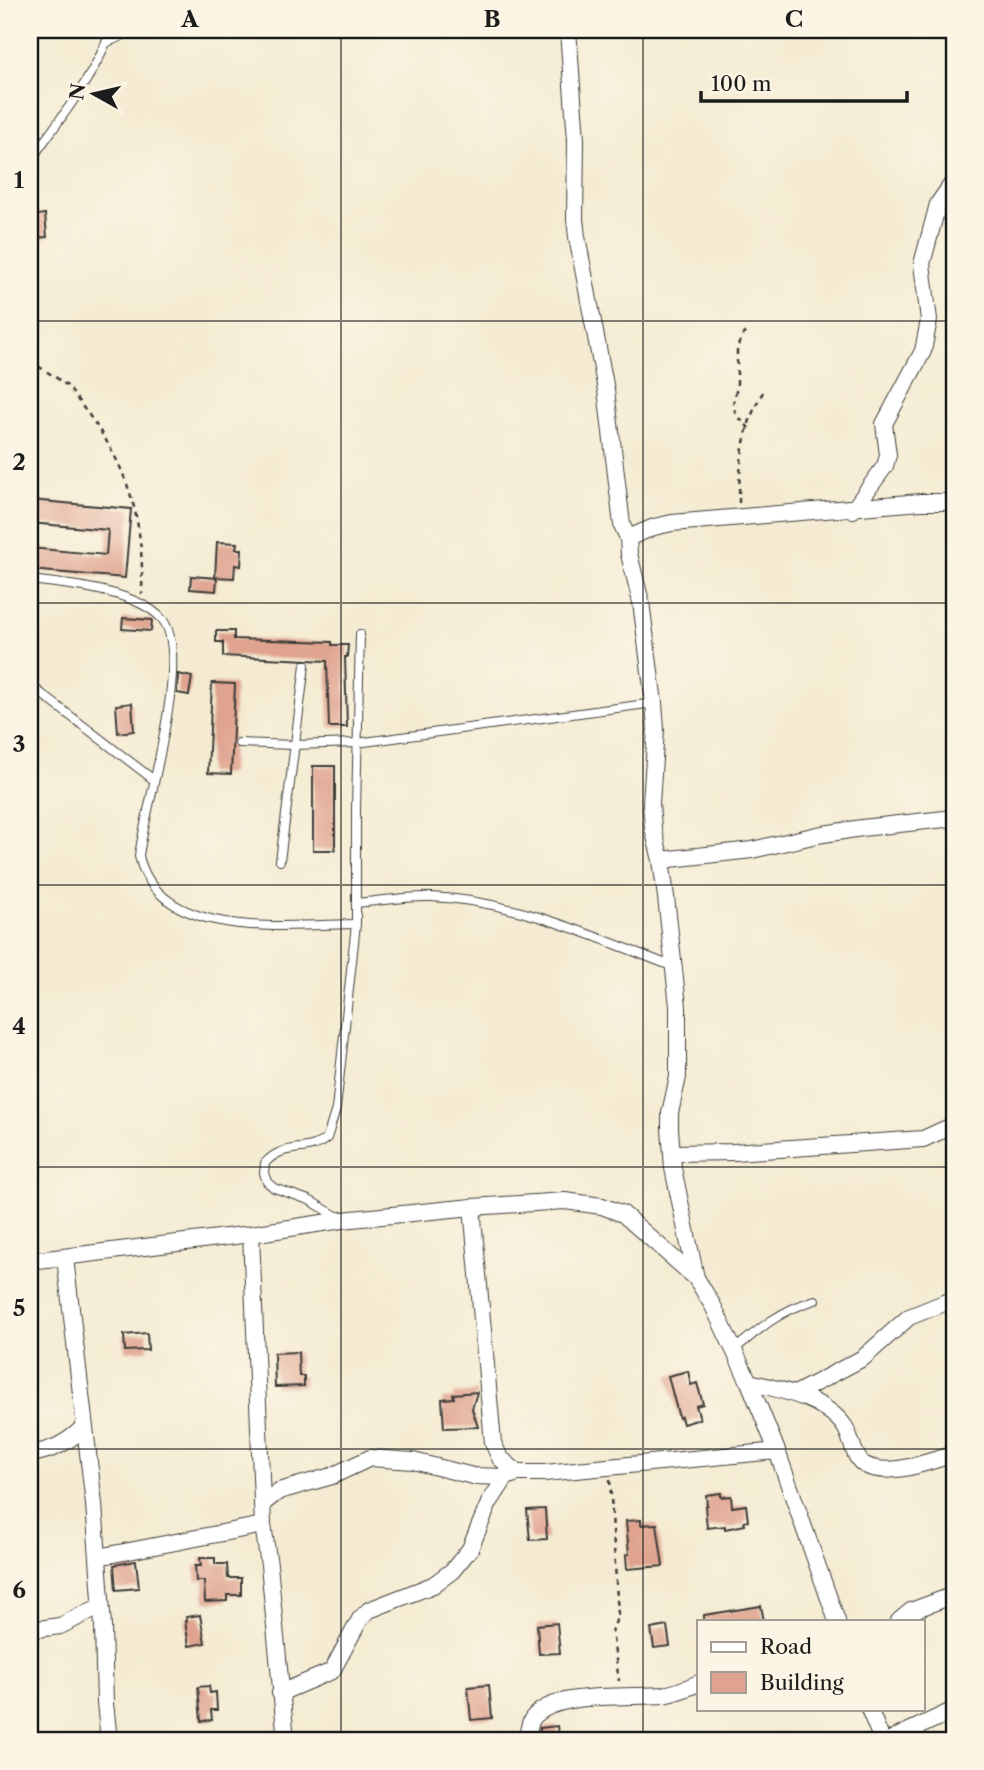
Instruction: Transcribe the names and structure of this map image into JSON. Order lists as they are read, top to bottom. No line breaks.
{"legend":["Road","Building"],"scale_bar":"100 m","north":"left","grid":{"columns":["A","B","C"],"rows":["1","2","3","4","5","6"]}}
